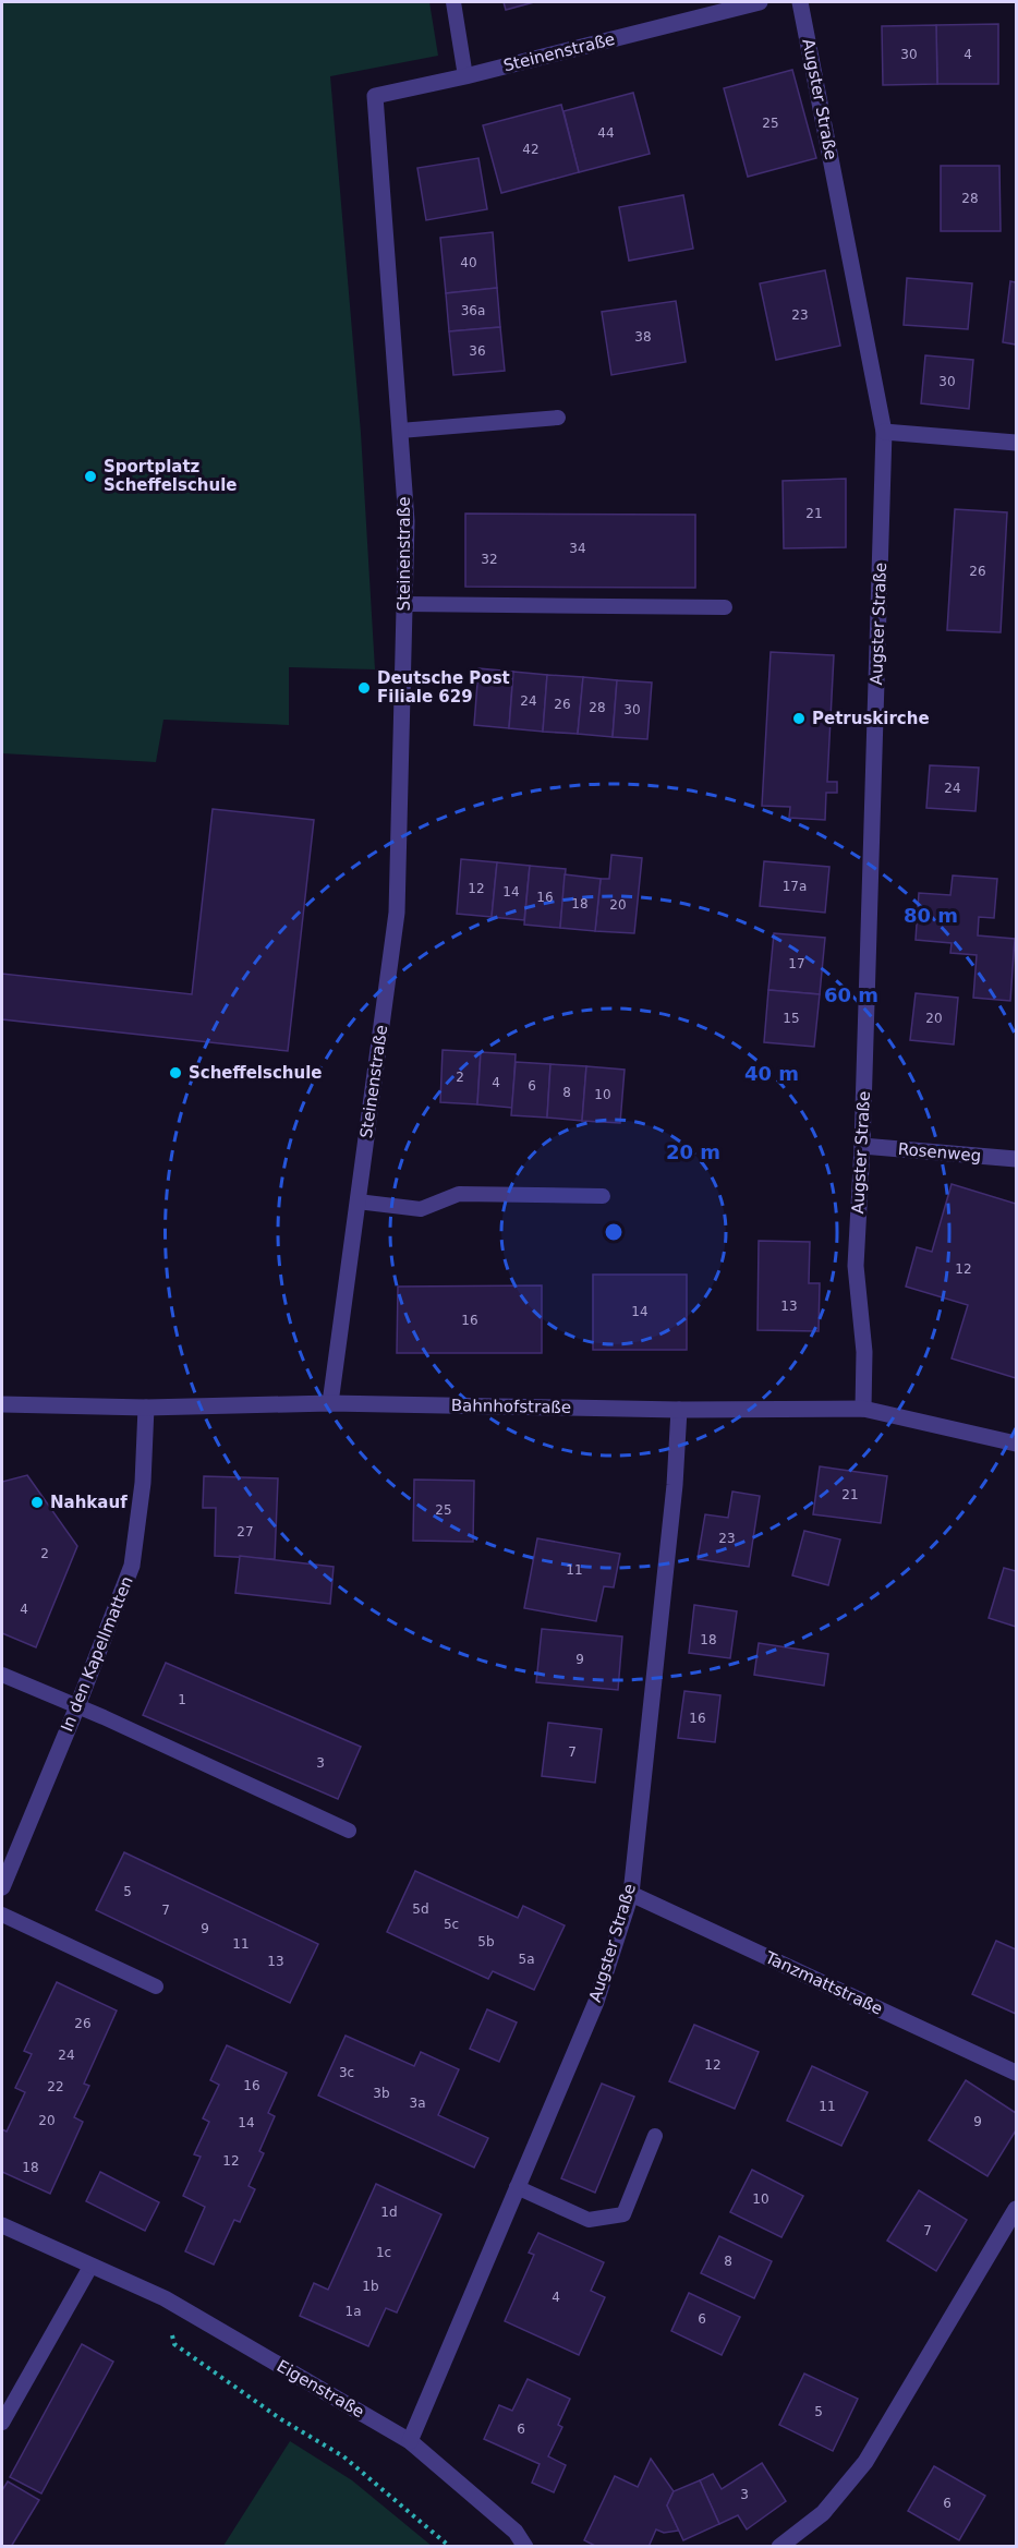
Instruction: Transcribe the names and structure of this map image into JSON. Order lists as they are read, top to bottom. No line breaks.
{"streets":{"street":["Steinenstraße","Augster Straße","Rosenweg","Bahnhofstraße","In den Kapellmatten","Tanzmattstraße","Eigenstraße"]},"crossings":[["Steinenstraße","Bahnhofstraße"],["Augster Straße","Rosenweg"],["Augster Straße","Bahnhofstraße"],["Augster Straße","Tanzmattstraße"],["Augster Straße","Eigenstraße"],["Bahnhofstraße","In den Kapellmatten"]],"places":["Sportplatz Scheffelschule","Deutsche Post Filiale 629","Petruskirche","Scheffelschule","Nahkauf"],"house_numbers":["30","4","25","44","42","28","40","36a","23","38","36","30","21","34","32","26","24","26","28","30","24","17a","12","14","16","18","20","17","15","20","2","4","6","8","10","12","13","14","16","21","25","27","23","2","11","4","18","9","1","16","7","3","5","5d","7","5c","9","5b","11","5a","13","26","24","12","3c","16","22","3b","3a","11","20","9","14","12","18","10","1d","7","1c","8","1b","4","1a","6","5","6","3","6"],"rings":["80 m","60 m","40 m","20 m"]}
